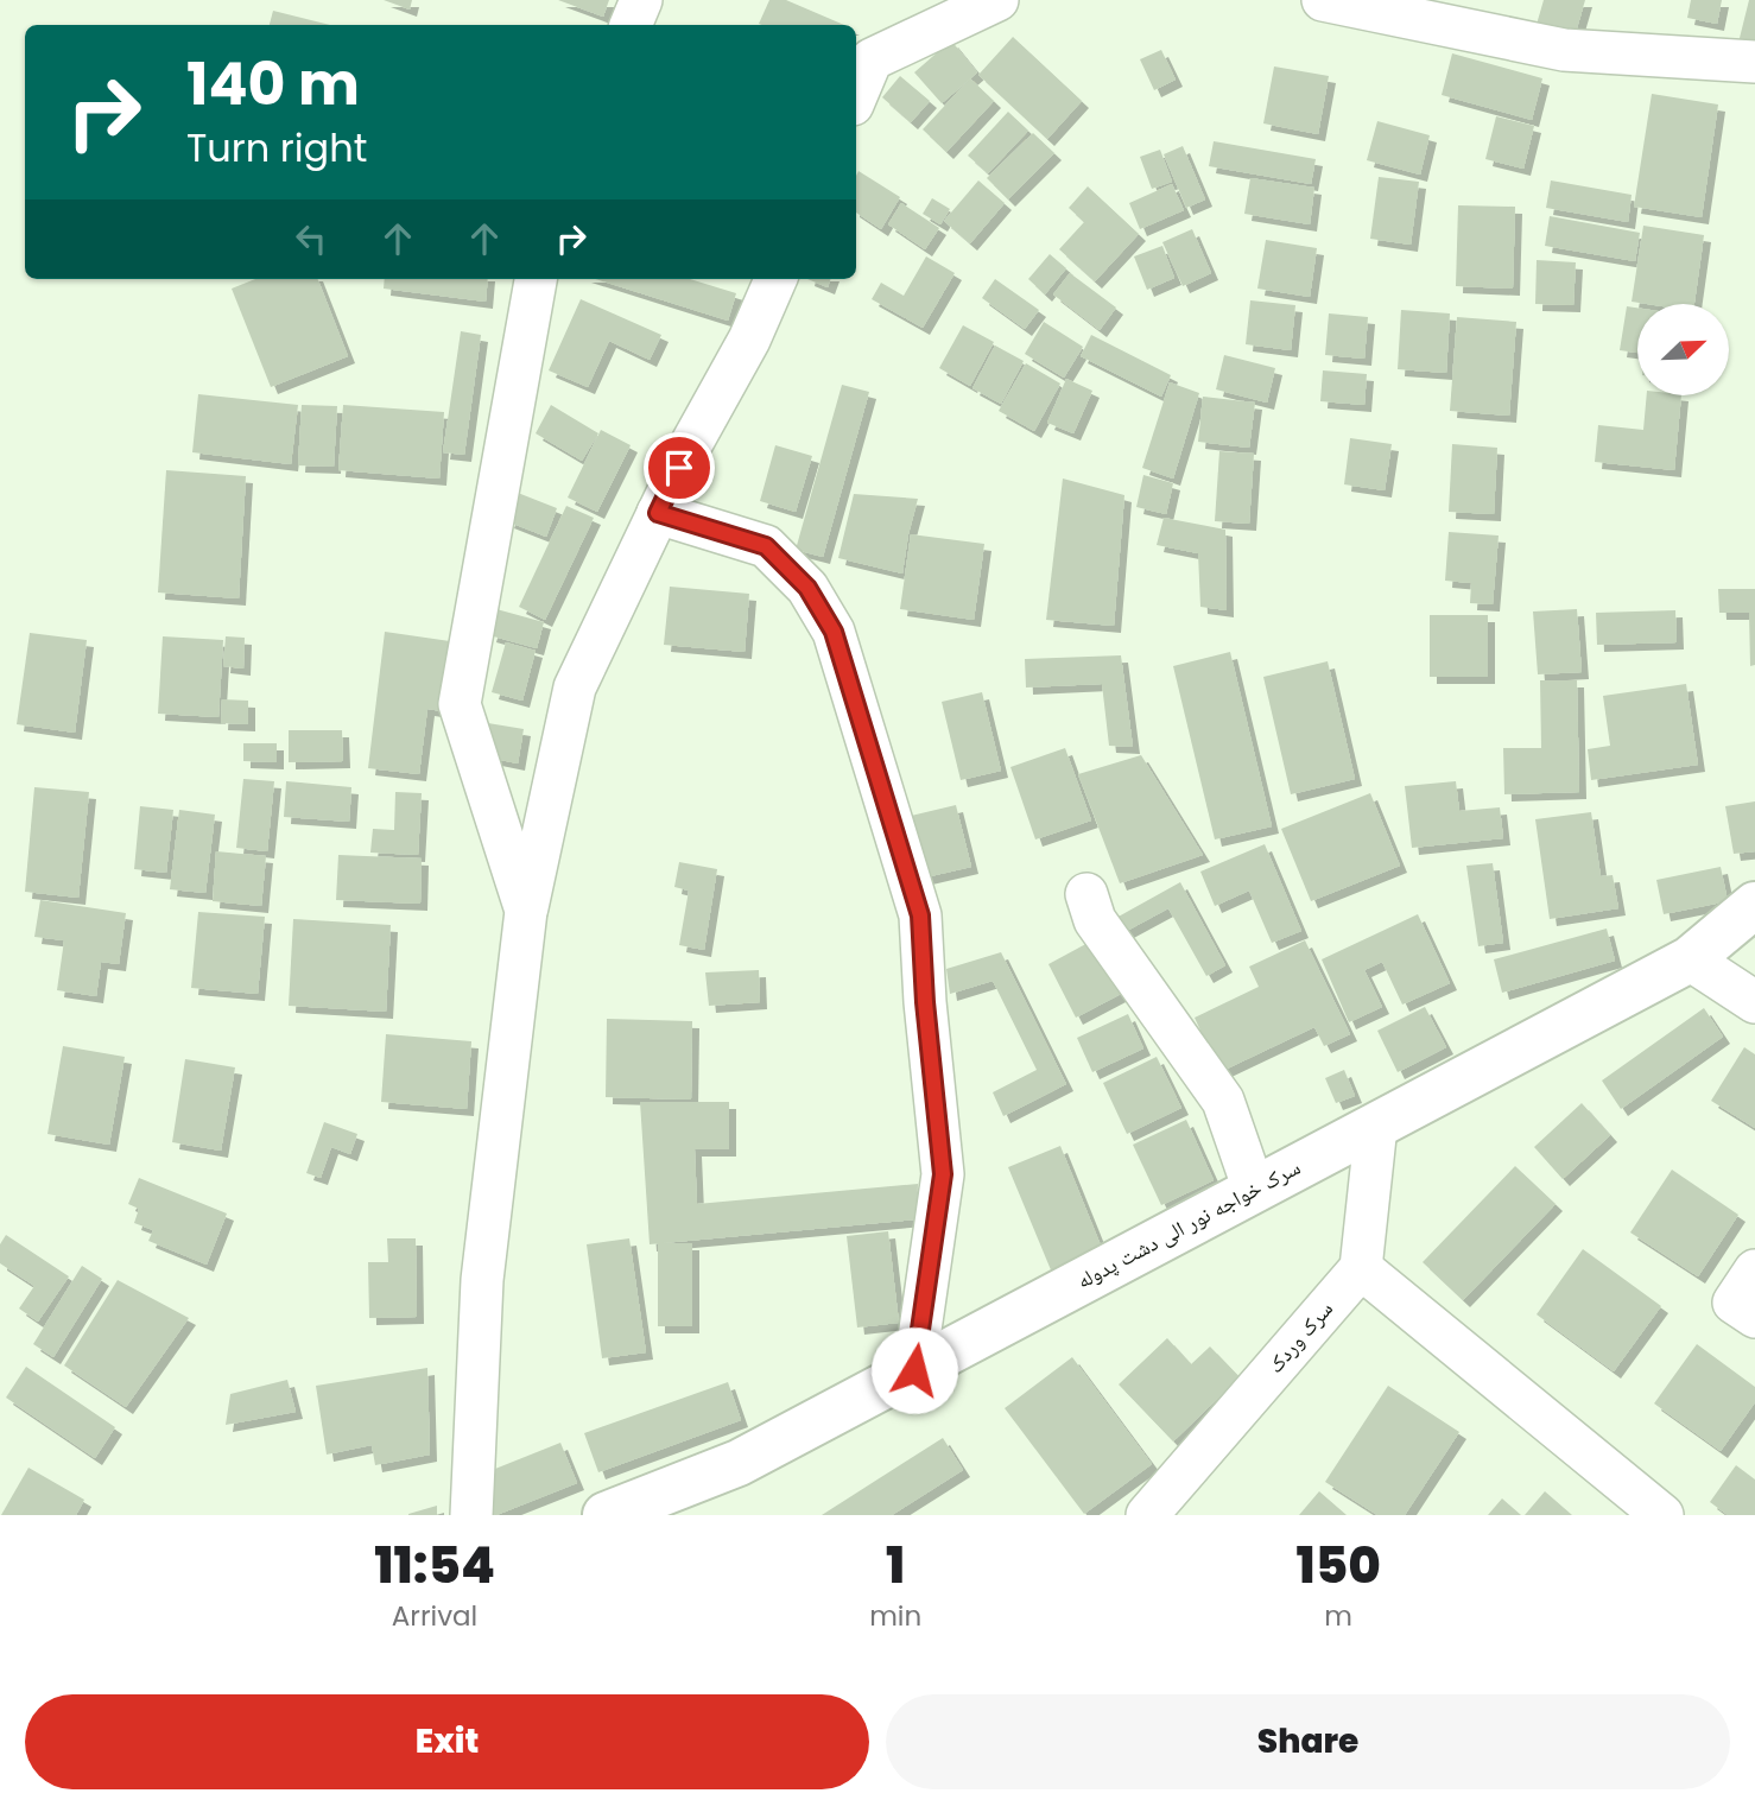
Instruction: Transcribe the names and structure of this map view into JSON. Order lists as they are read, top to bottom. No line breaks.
{"streets":{"main road":["سرک خواجه نور الی دشت پدوله"],"street":["سرک وردک"]},"north":"top right","page":{"turn":["140 m","Turn right"],"eta":["11:54","Arrival","1","min","150","m"],"buttons":["Exit","Share"]}}
